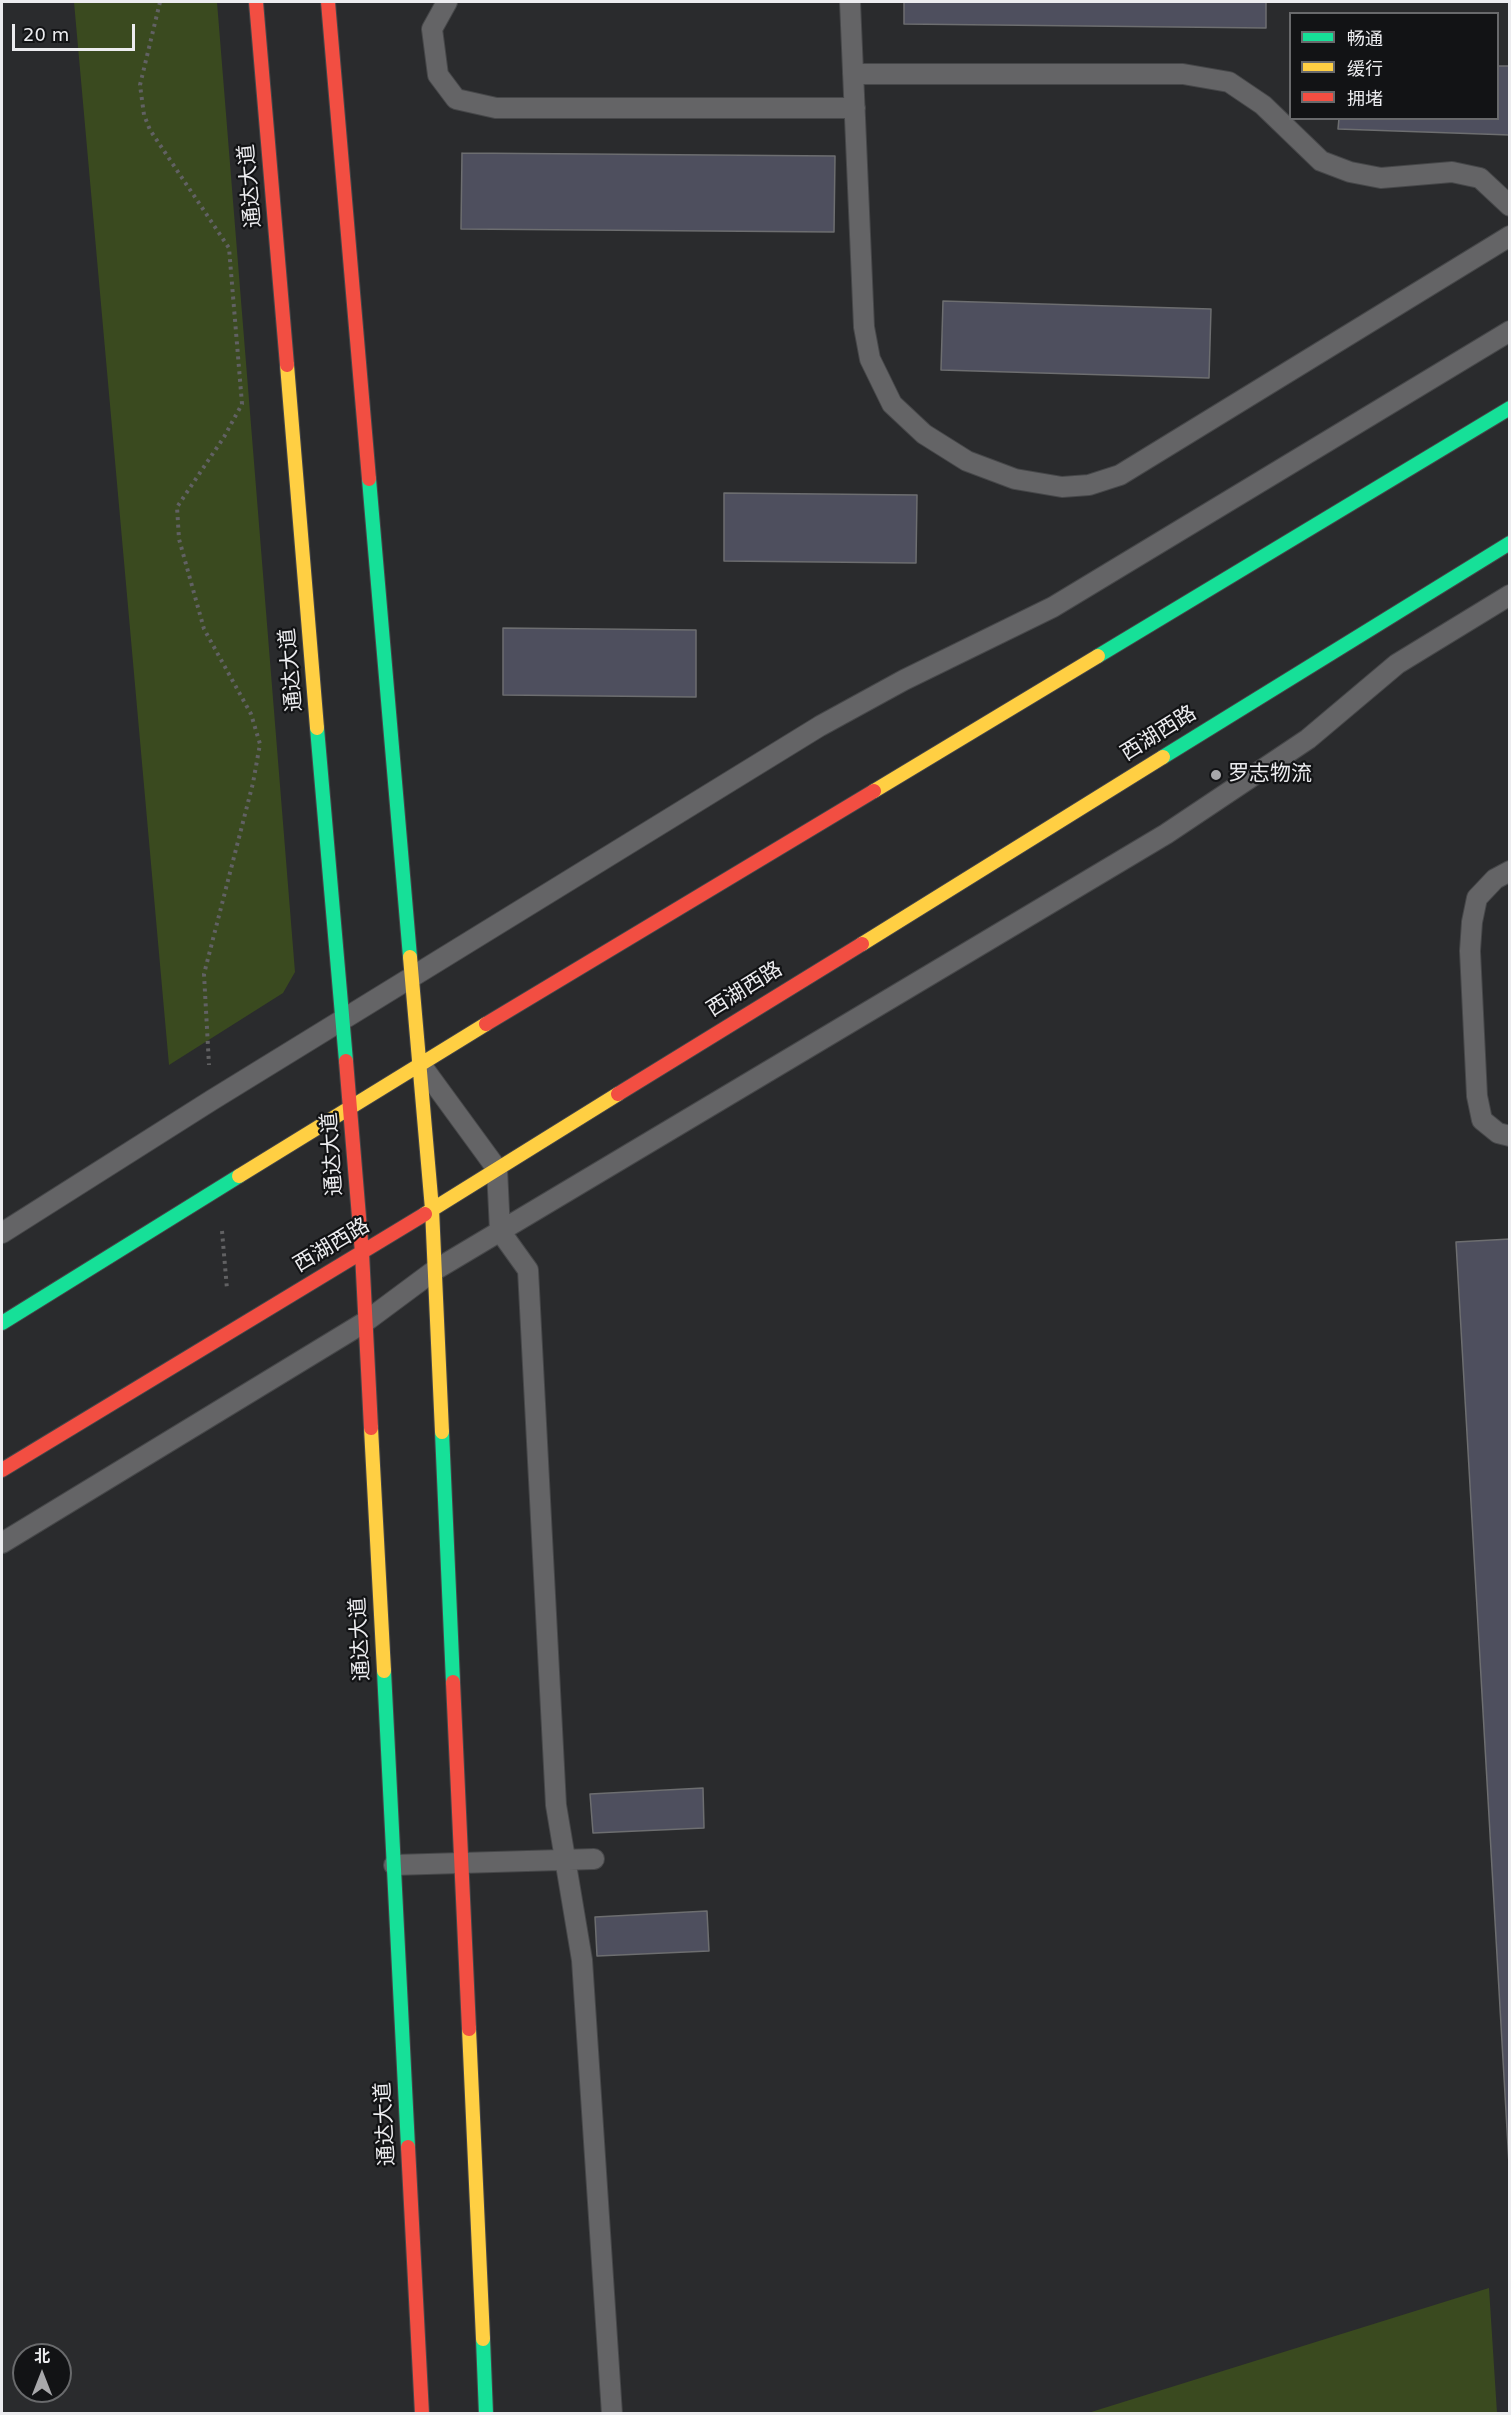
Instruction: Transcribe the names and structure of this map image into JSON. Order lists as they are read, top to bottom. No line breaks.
{"streets":{"main road":["通达大道","西湖西路"]},"crossings":[["通达大道","西湖西路"]],"places":["罗志物流"],"legend":["畅通","缓行","拥堵"],"scale_bar":"20 m","north":"top"}
